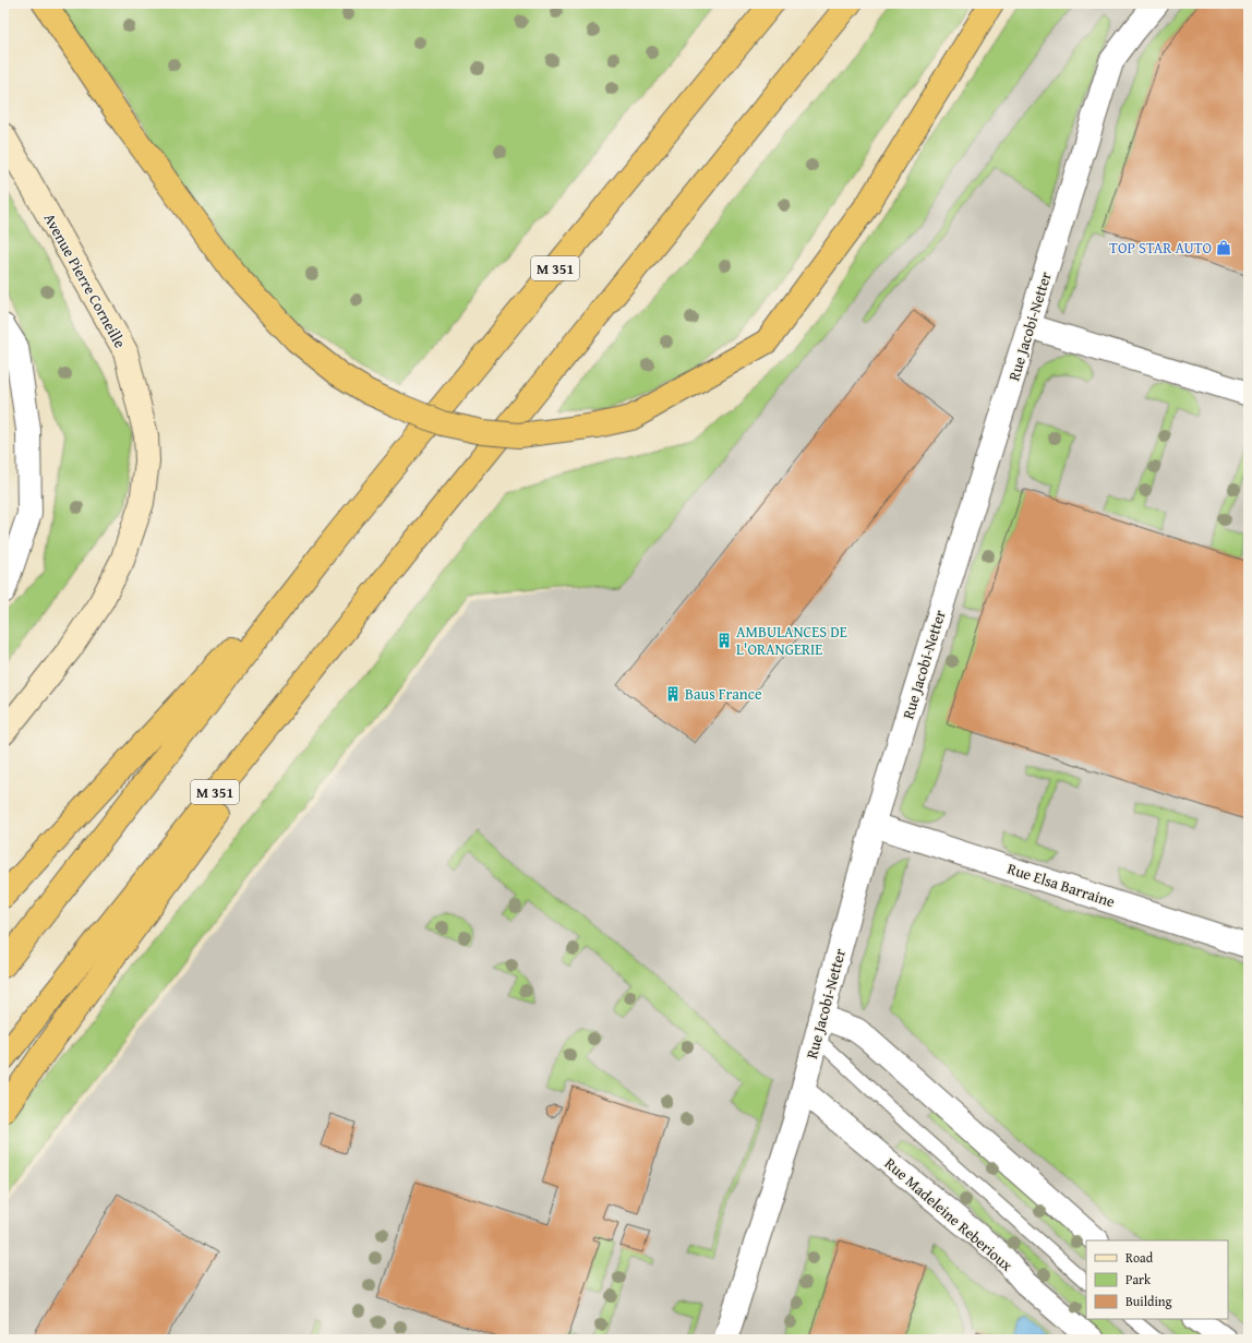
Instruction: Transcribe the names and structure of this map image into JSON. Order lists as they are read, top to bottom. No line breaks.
{"streets":{"highway":["M 351"],"street":["Avenue Pierre Corneille","Rue Jacobi-Netter","Rue Elsa Barraine","Rue Madeleine Reberioux"]},"crossings":[["Rue Jacobi-Netter","Rue Elsa Barraine"],["Rue Jacobi-Netter","Rue Madeleine Reberioux"]],"places":{"shop":["TOP STAR AUTO"],"building":["AMBULANCES DE L'ORANGERIE","Baus France"]},"legend":["Road","Park","Building"]}
